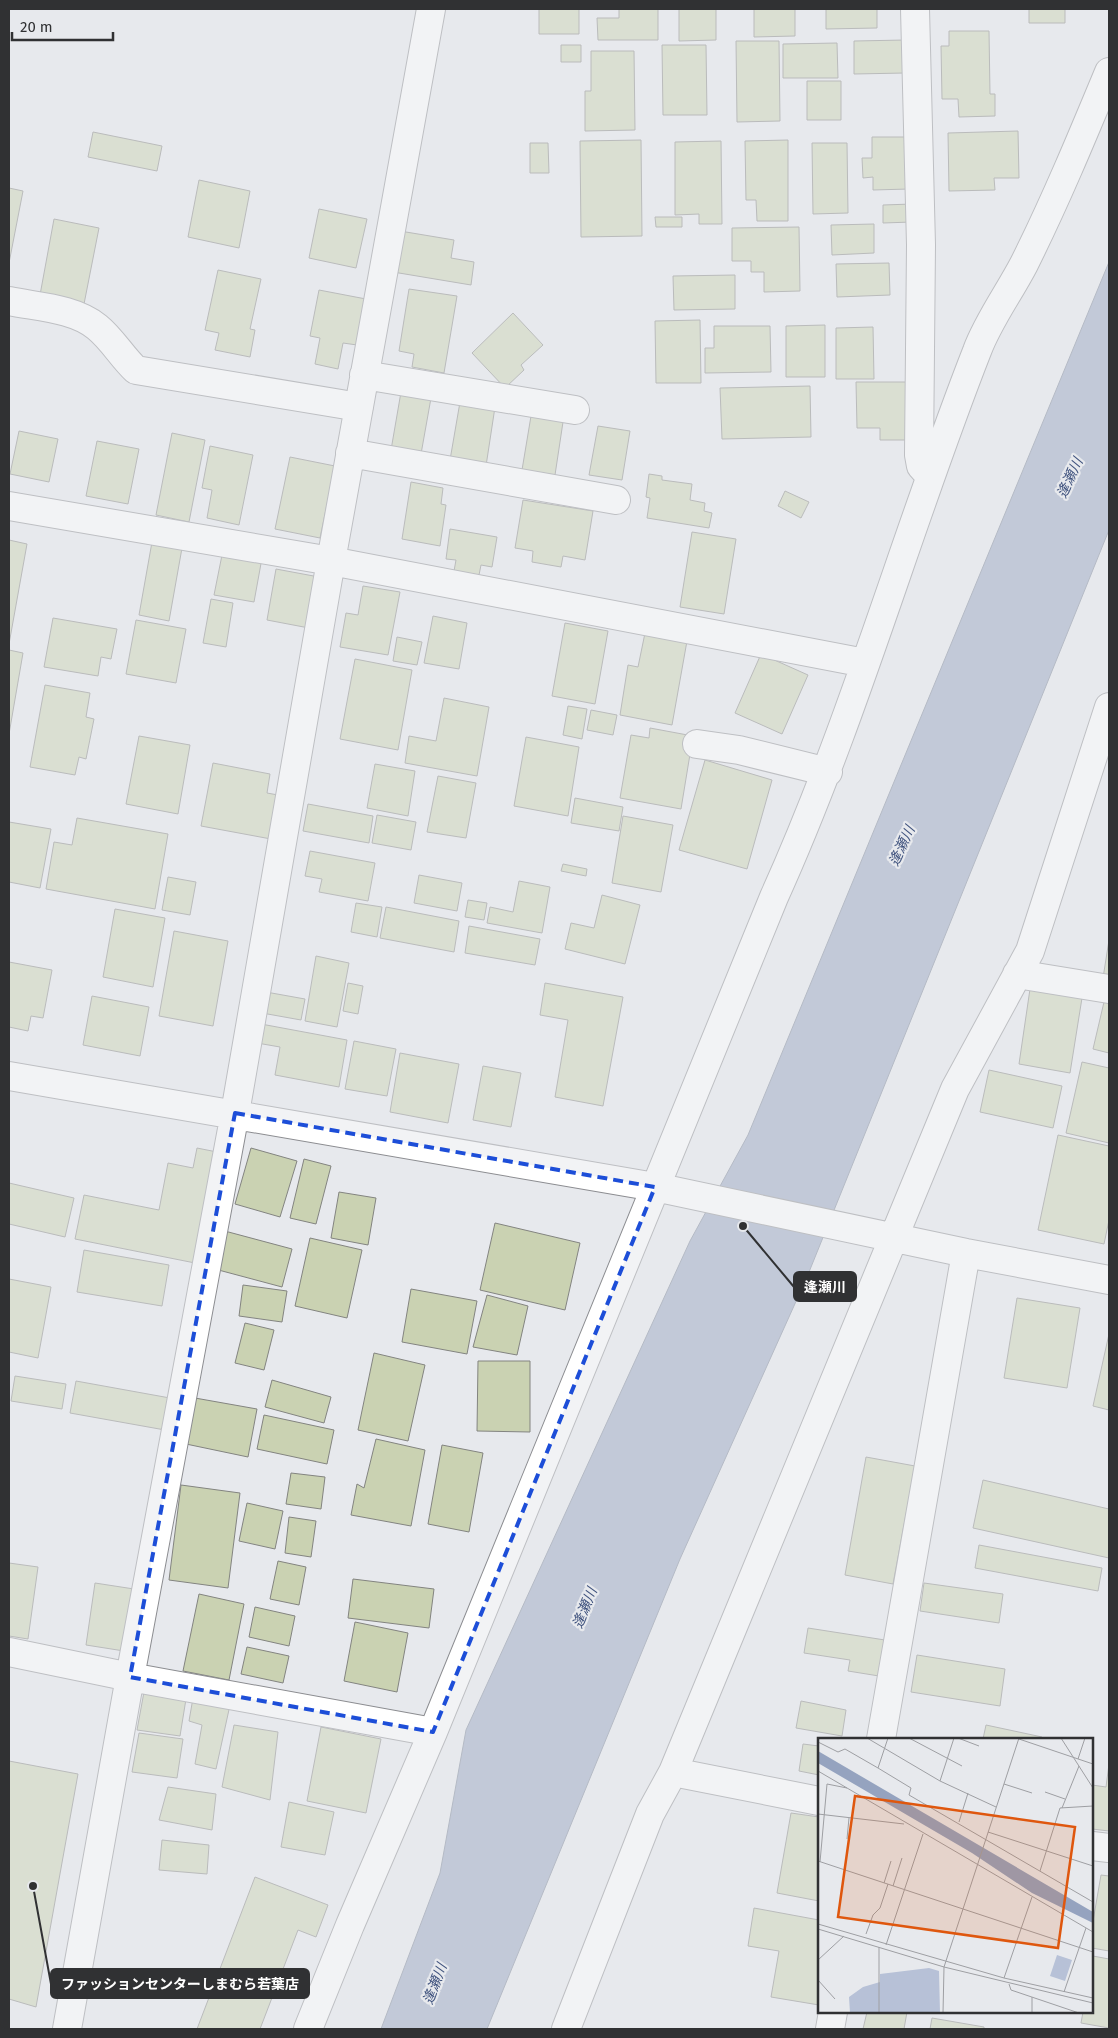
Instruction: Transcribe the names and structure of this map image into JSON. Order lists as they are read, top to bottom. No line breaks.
{"water":["逢瀬川"],"places":["逢瀬川","ファッションセンターしまむら若葉店"],"scale_bar":"20 m"}
